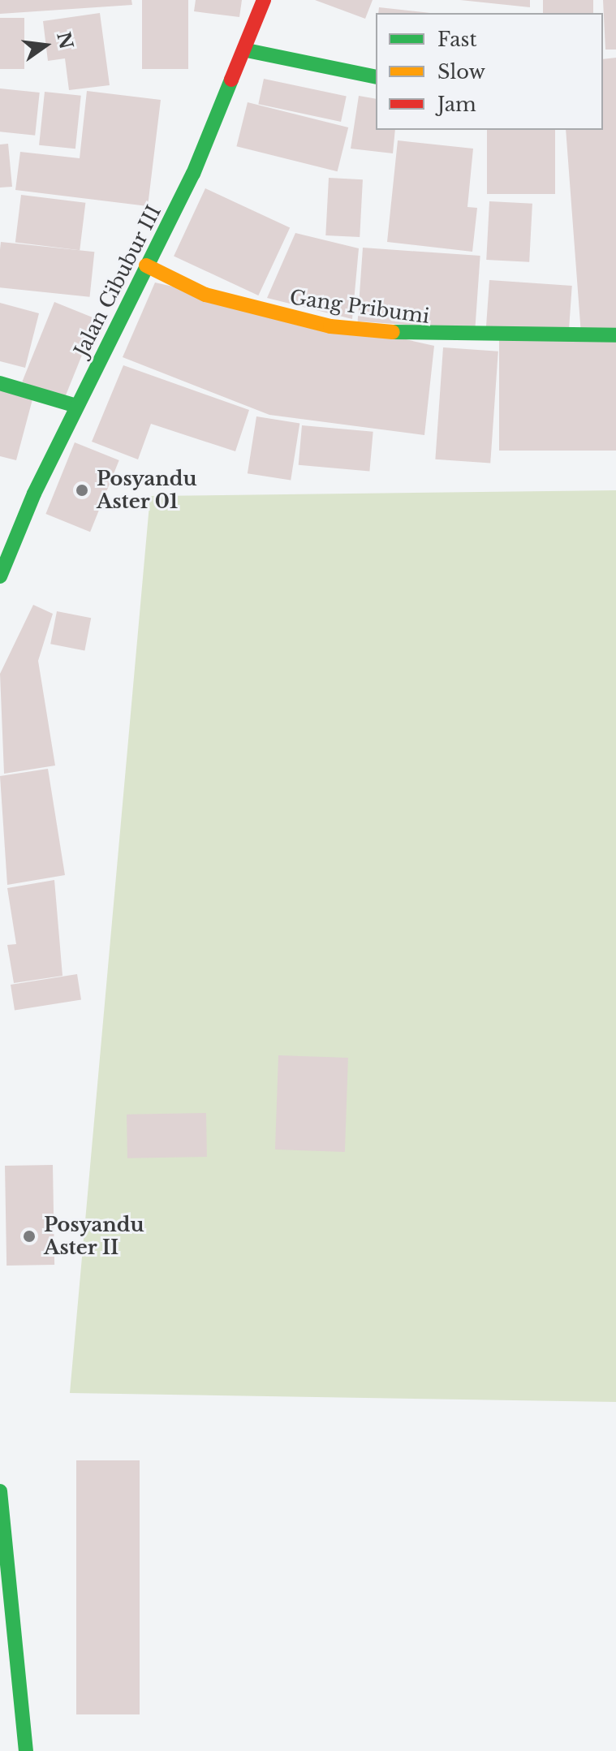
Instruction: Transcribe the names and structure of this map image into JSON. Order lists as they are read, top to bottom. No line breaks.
{"streets":{"street":["Jalan Cibubur III","Gang Pribumi"]},"crossings":[["Jalan Cibubur III","Gang Pribumi"]],"places":["Posyandu Aster 01","Posyandu Aster II"],"legend":["Fast","Slow","Jam"],"north":"right"}
